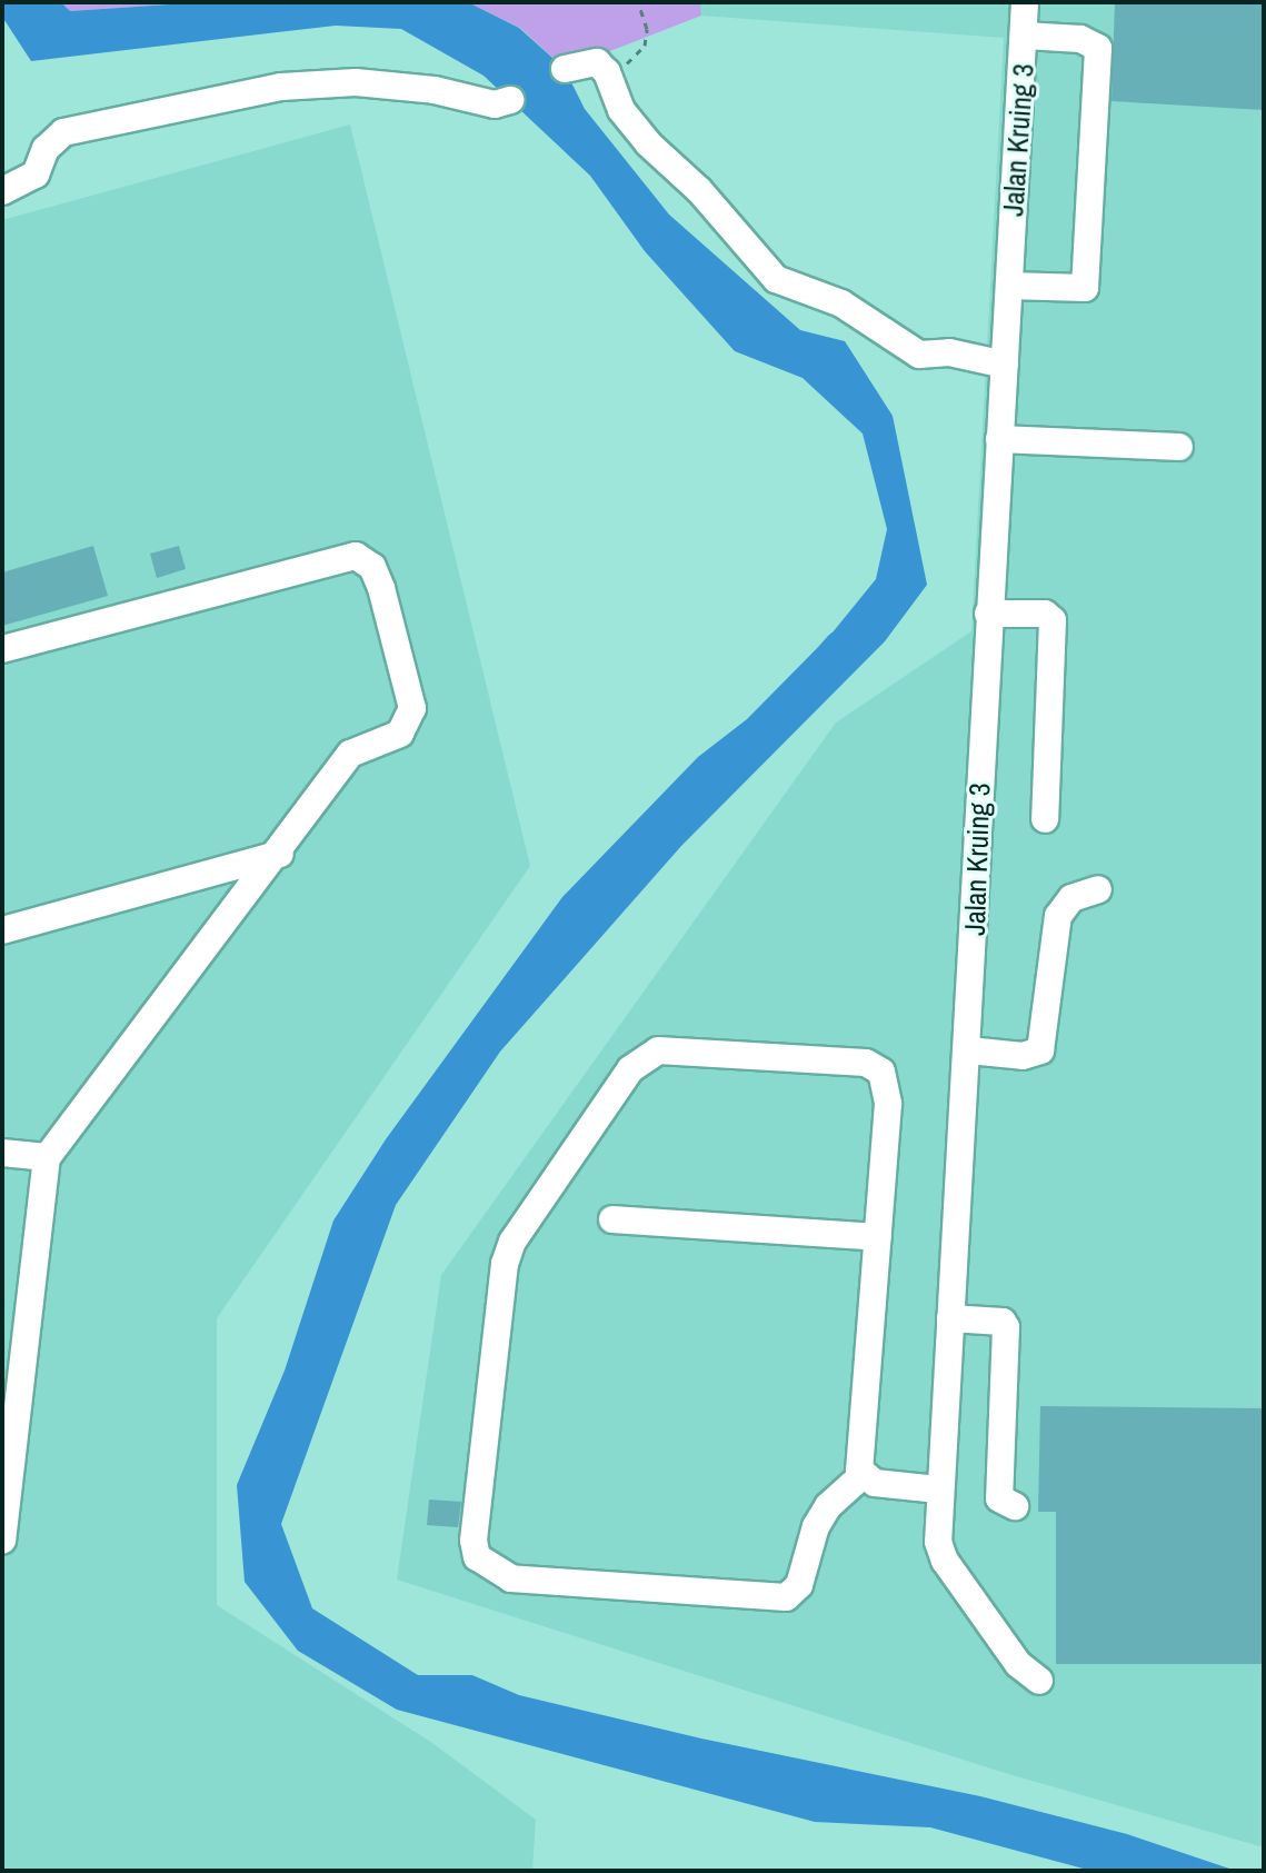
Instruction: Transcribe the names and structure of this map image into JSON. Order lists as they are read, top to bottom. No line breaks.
{"streets":{"street":["Jalan Kruing 3"]}}
